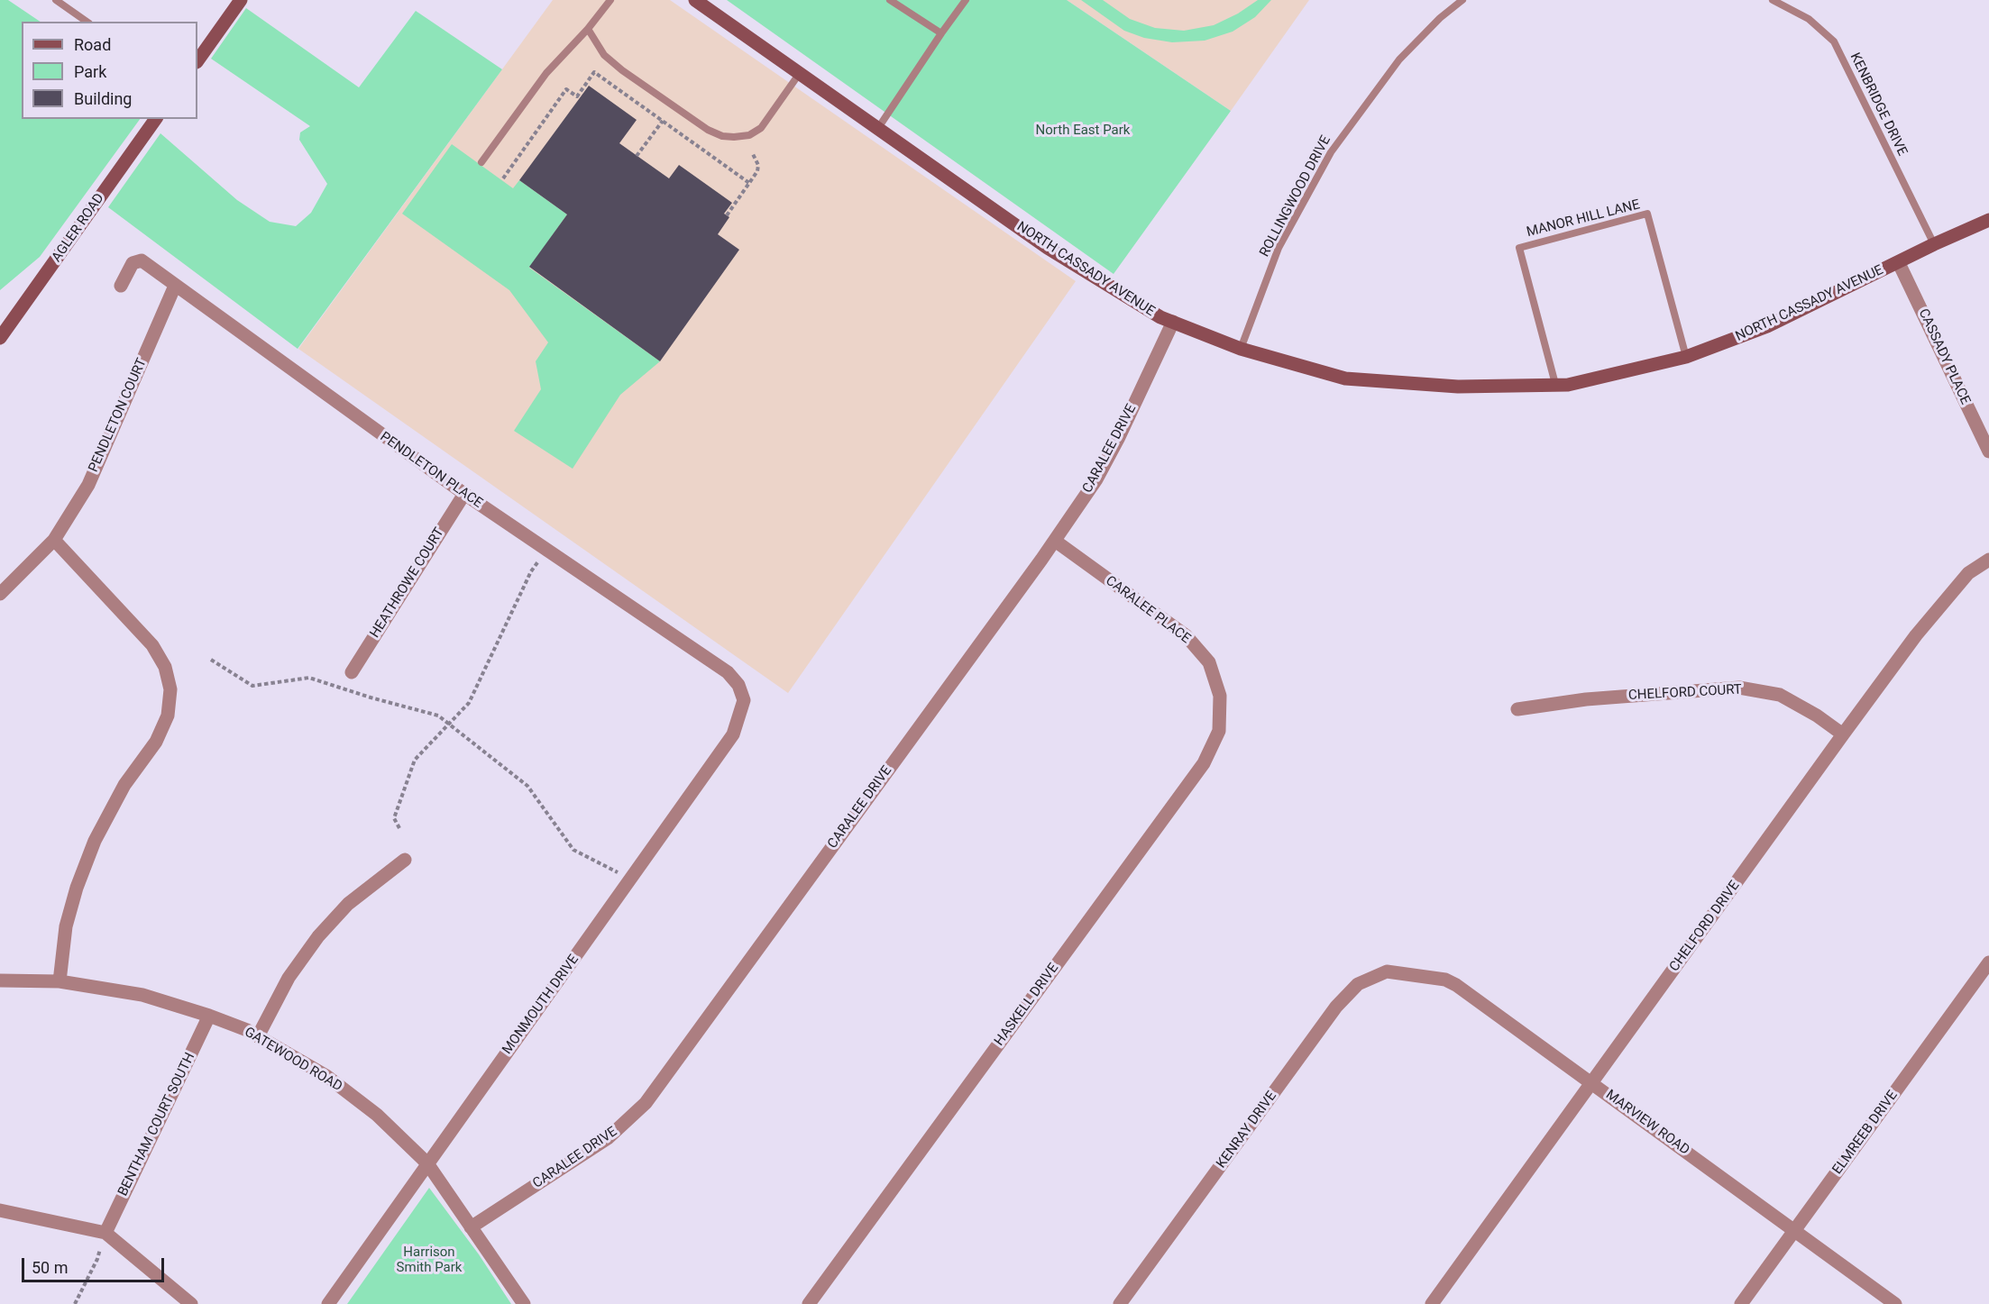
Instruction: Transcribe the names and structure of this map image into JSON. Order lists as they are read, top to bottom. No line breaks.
{"streets":{"main road":["AGLER ROAD","NORTH CASSADY AVENUE"],"street":["CASSADY PLACE","PENDLETON COURT","CARALEE DRIVE","PENDLETON PLACE","HEATHROWE COURT","CARALEE PLACE","CHELFORD COURT","CHELFORD DRIVE","MONMOUTH DRIVE","HASKELL DRIVE","GATEWOOD ROAD","MARVIEW ROAD","BENTHAM COURT SOUTH","KENRAY DRIVE","ELMREEB DRIVE"],"lane":["KENBRIDGE DRIVE","ROLLINGWOOD DRIVE","MANOR HILL LANE"]},"crossings":[["KENBRIDGE DRIVE","NORTH CASSADY AVENUE"],["ROLLINGWOOD DRIVE","NORTH CASSADY AVENUE"],["MANOR HILL LANE","NORTH CASSADY AVENUE"],["NORTH CASSADY AVENUE","CASSADY PLACE"],["NORTH CASSADY AVENUE","CARALEE DRIVE"],["PENDLETON COURT","PENDLETON PLACE"],["CARALEE DRIVE","CARALEE PLACE"],["CARALEE DRIVE","GATEWOOD ROAD"],["PENDLETON PLACE","HEATHROWE COURT"],["PENDLETON PLACE","MONMOUTH DRIVE"],["CARALEE PLACE","HASKELL DRIVE"],["CHELFORD COURT","CHELFORD DRIVE"],["CHELFORD DRIVE","MARVIEW ROAD"],["MONMOUTH DRIVE","GATEWOOD ROAD"],["GATEWOOD ROAD","BENTHAM COURT SOUTH"],["MARVIEW ROAD","KENRAY DRIVE"],["MARVIEW ROAD","ELMREEB DRIVE"]],"parks":["North East Park","Harrison Smith Park"],"legend":["Road","Park","Building"],"scale_bar":"50 m"}
